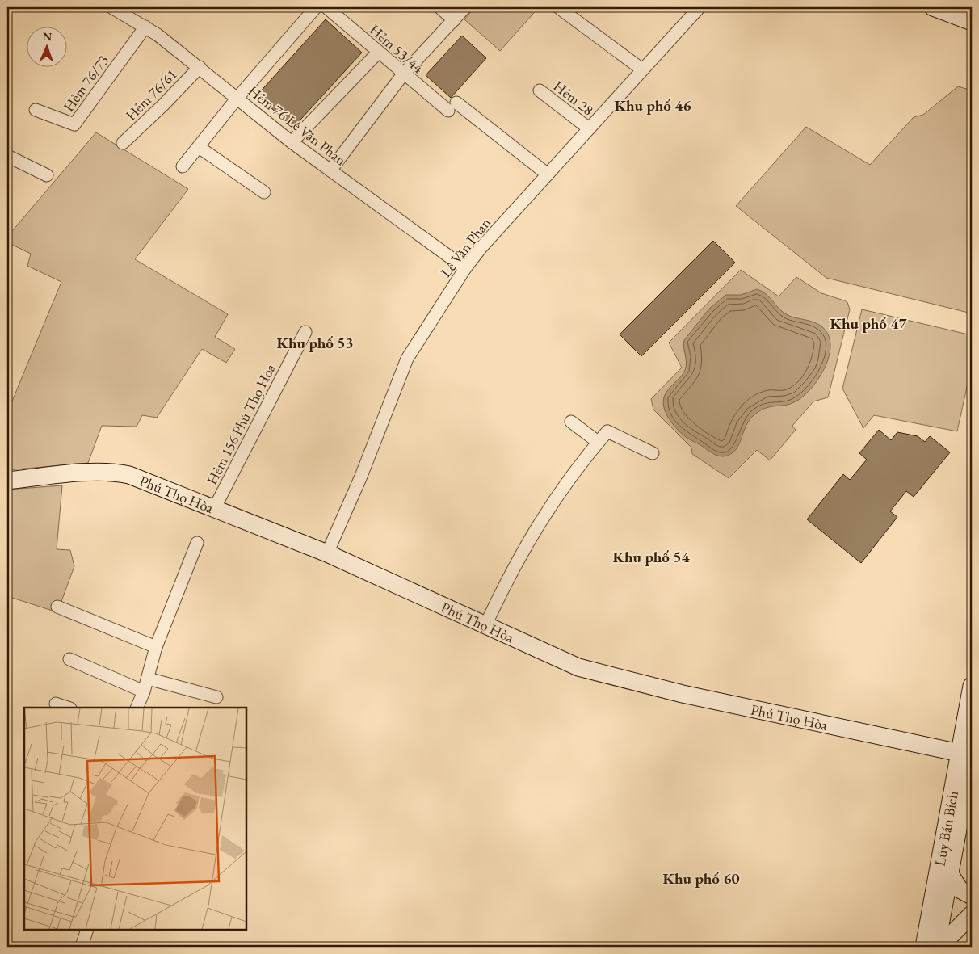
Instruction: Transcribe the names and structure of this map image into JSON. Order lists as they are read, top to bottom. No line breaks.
{"streets":{"street":["Hẻm 53/44","Hẻm 76/73","Hẻm 76/61","Hẻm 28","Hẻm 76 Lê Văn Phan","Lê Văn Phan","Hẻm 156 Phú Thọ Hòa","Phú Thọ Hòa","Lũy Bán Bích"]},"crossings":[["Hẻm 53/44","Lê Văn Phan"],["Hẻm 76/73","Hẻm 76 Lê Văn Phan"],["Hẻm 76/61","Hẻm 76 Lê Văn Phan"],["Hẻm 28","Lê Văn Phan"],["Hẻm 76 Lê Văn Phan","Lê Văn Phan"],["Lê Văn Phan","Phú Thọ Hòa"],["Hẻm 156 Phú Thọ Hòa","Phú Thọ Hòa"],["Phú Thọ Hòa","Lũy Bán Bích"]],"districts":["Khu phố 46","Khu phố 47","Khu phố 53","Khu phố 54","Khu phố 60"],"north":"top"}
